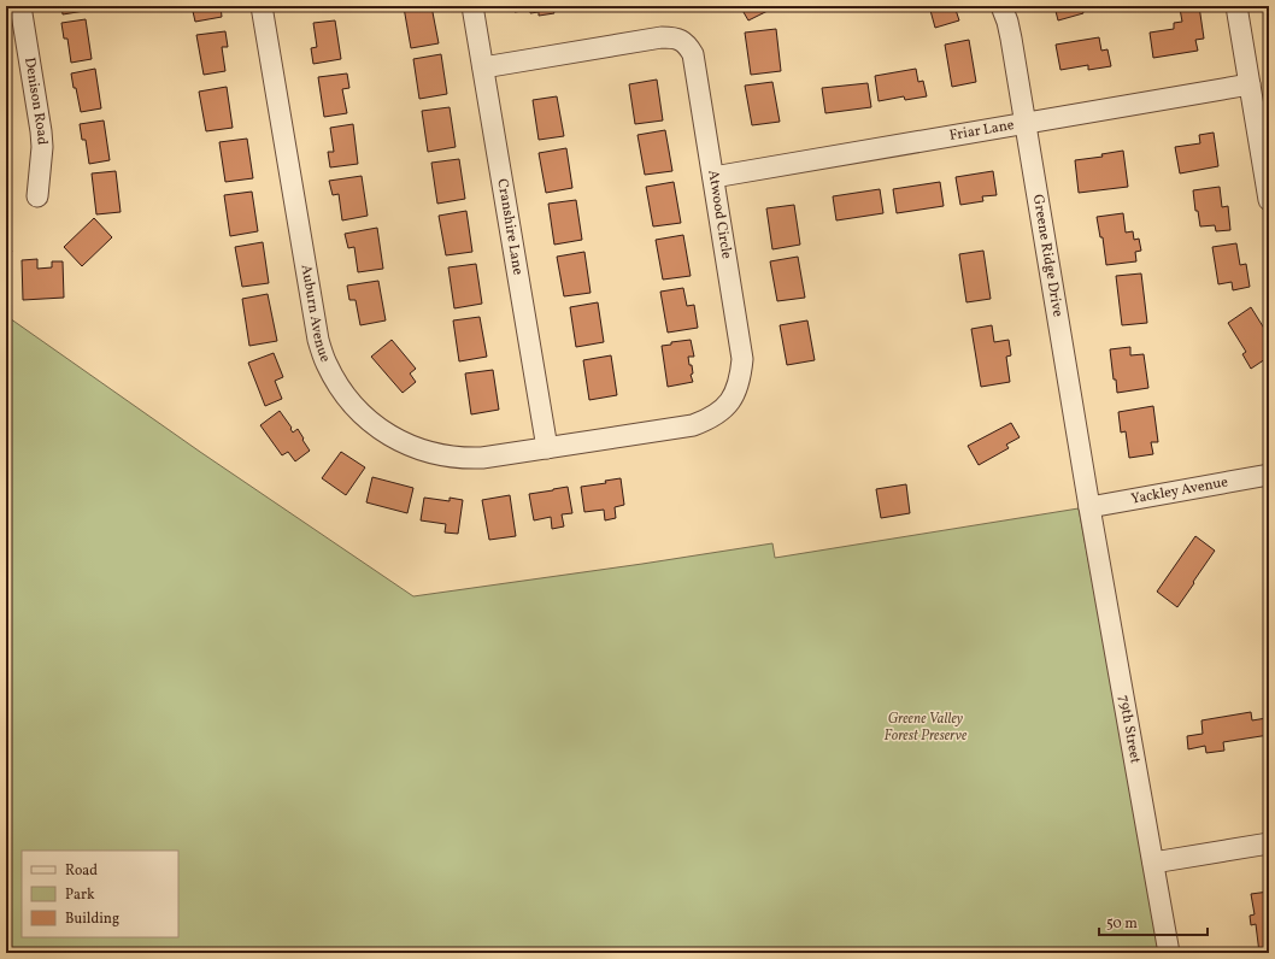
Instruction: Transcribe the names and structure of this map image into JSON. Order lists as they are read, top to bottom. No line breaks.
{"streets":{"street":["Denison Road","Friar Lane","Atwood Circle","Cranshire Lane","Greene Ridge Drive","Auburn Avenue","Yackley Avenue","79th Street"]},"crossings":[["Friar Lane","Atwood Circle"],["Friar Lane","Greene Ridge Drive"],["Atwood Circle","Cranshire Lane"],["Atwood Circle","Auburn Avenue"],["Cranshire Lane","Auburn Avenue"],["Greene Ridge Drive","Yackley Avenue"],["Greene Ridge Drive","79th Street"],["Yackley Avenue","79th Street"]],"parks":["Greene Valley Forest Preserve"],"legend":["Road","Park","Building"],"scale_bar":"50 m"}
